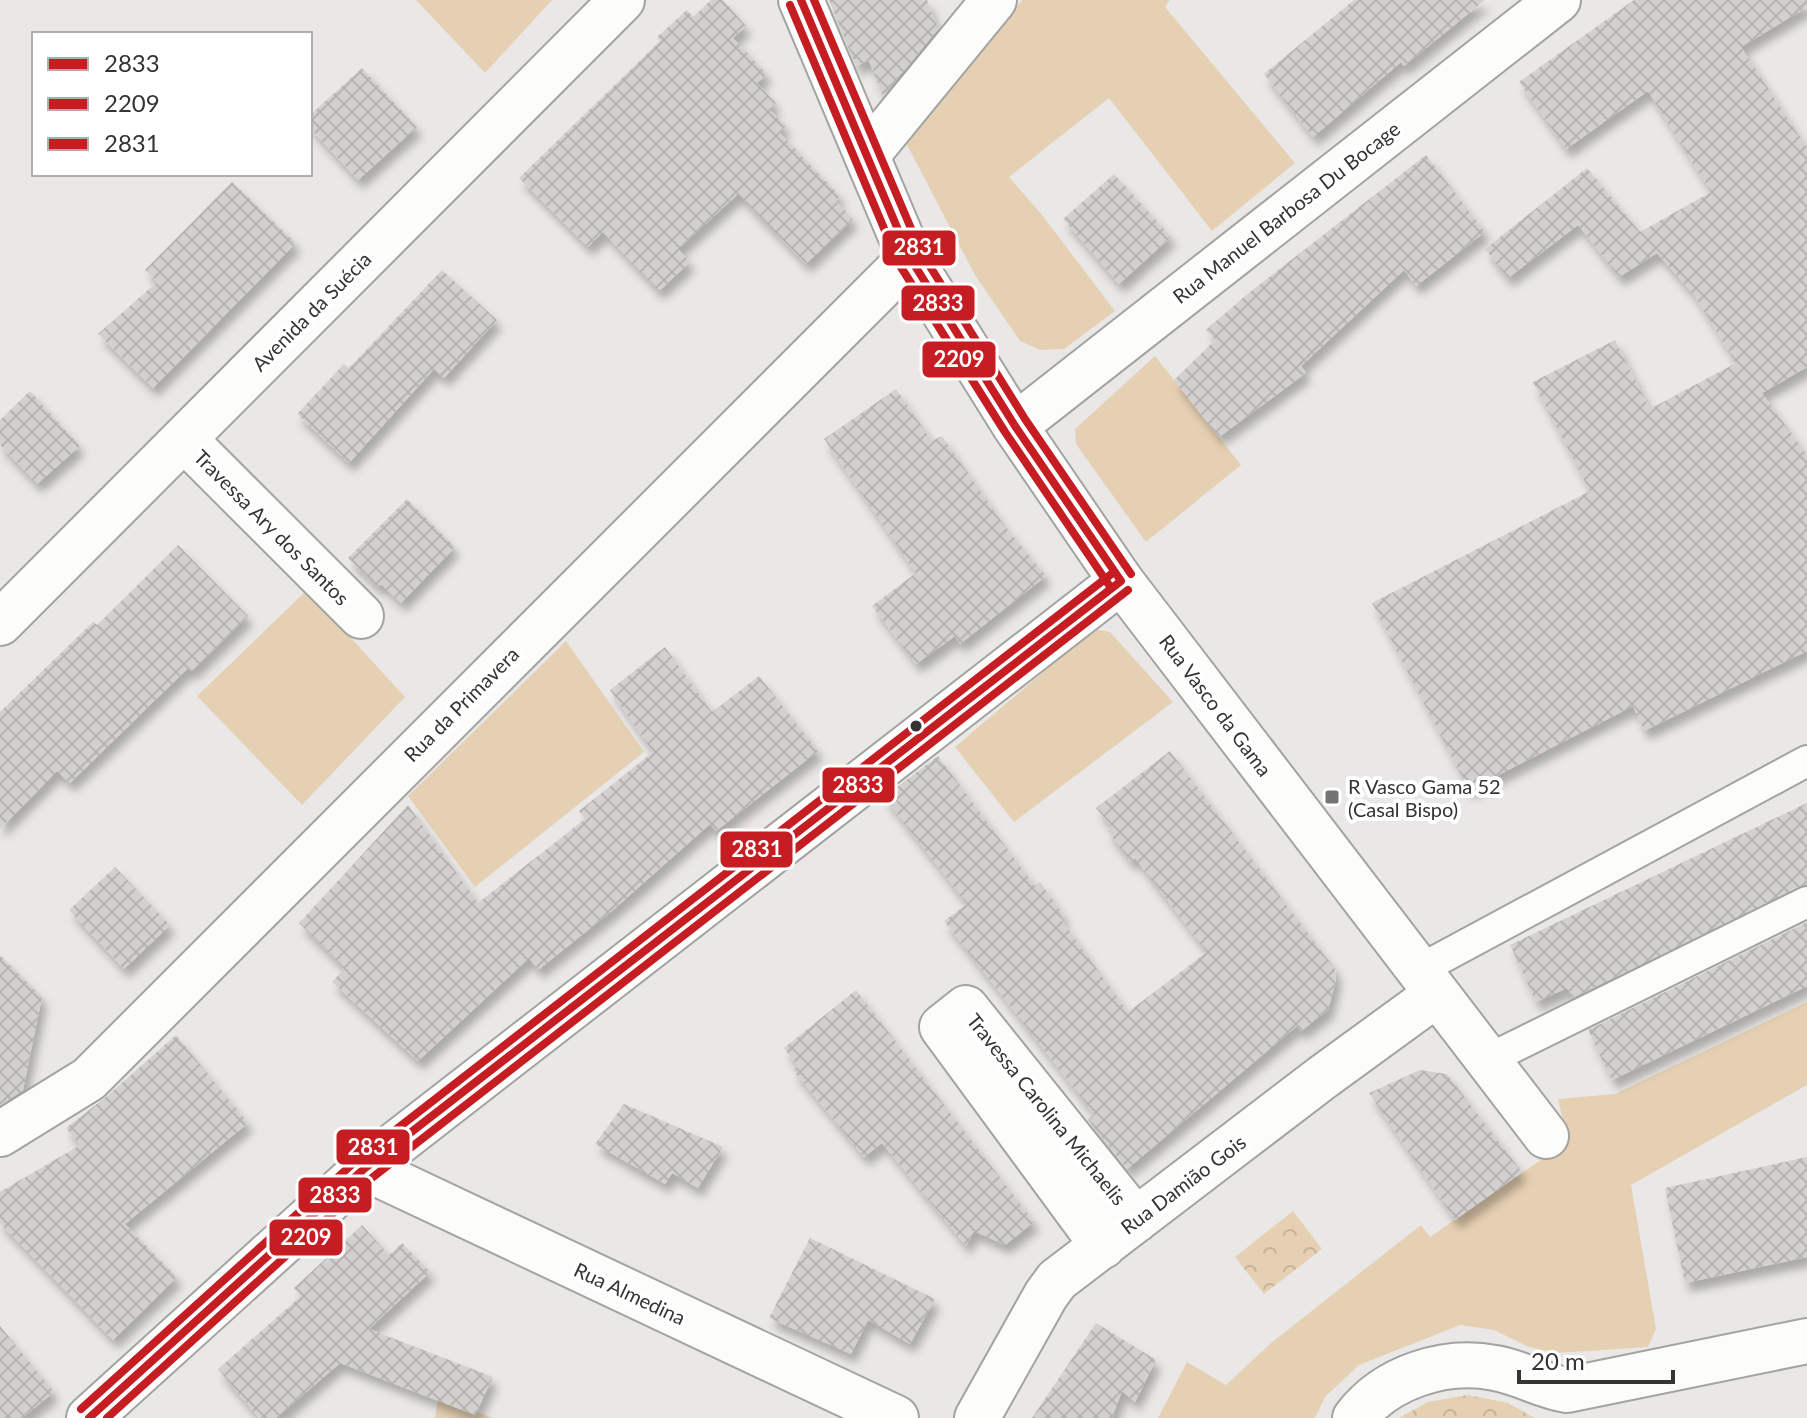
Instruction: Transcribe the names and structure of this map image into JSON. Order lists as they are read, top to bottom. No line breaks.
{"streets":{"street":["Rua Manuel Barbosa Du Bocage","Avenida da Suécia","Travessa Ary dos Santos","Rua da Primavera","Rua Vasco da Gama","Travessa Carolina Michaelis","Rua Damião Gois","Rua Almedina"]},"crossings":[["Rua Manuel Barbosa Du Bocage","Rua Vasco da Gama"],["Avenida da Suécia","Travessa Ary dos Santos"],["Rua da Primavera","Rua Vasco da Gama"],["Rua Vasco da Gama","Rua Damião Gois"],["Travessa Carolina Michaelis","Rua Damião Gois"]],"places":{"transit":["R Vasco Gama 52 (Casal Bispo)"]},"lines":["transit line 2833","transit line 2831","transit line 2209"],"legend":["2833","2209","2831"],"scale_bar":"20 m"}
